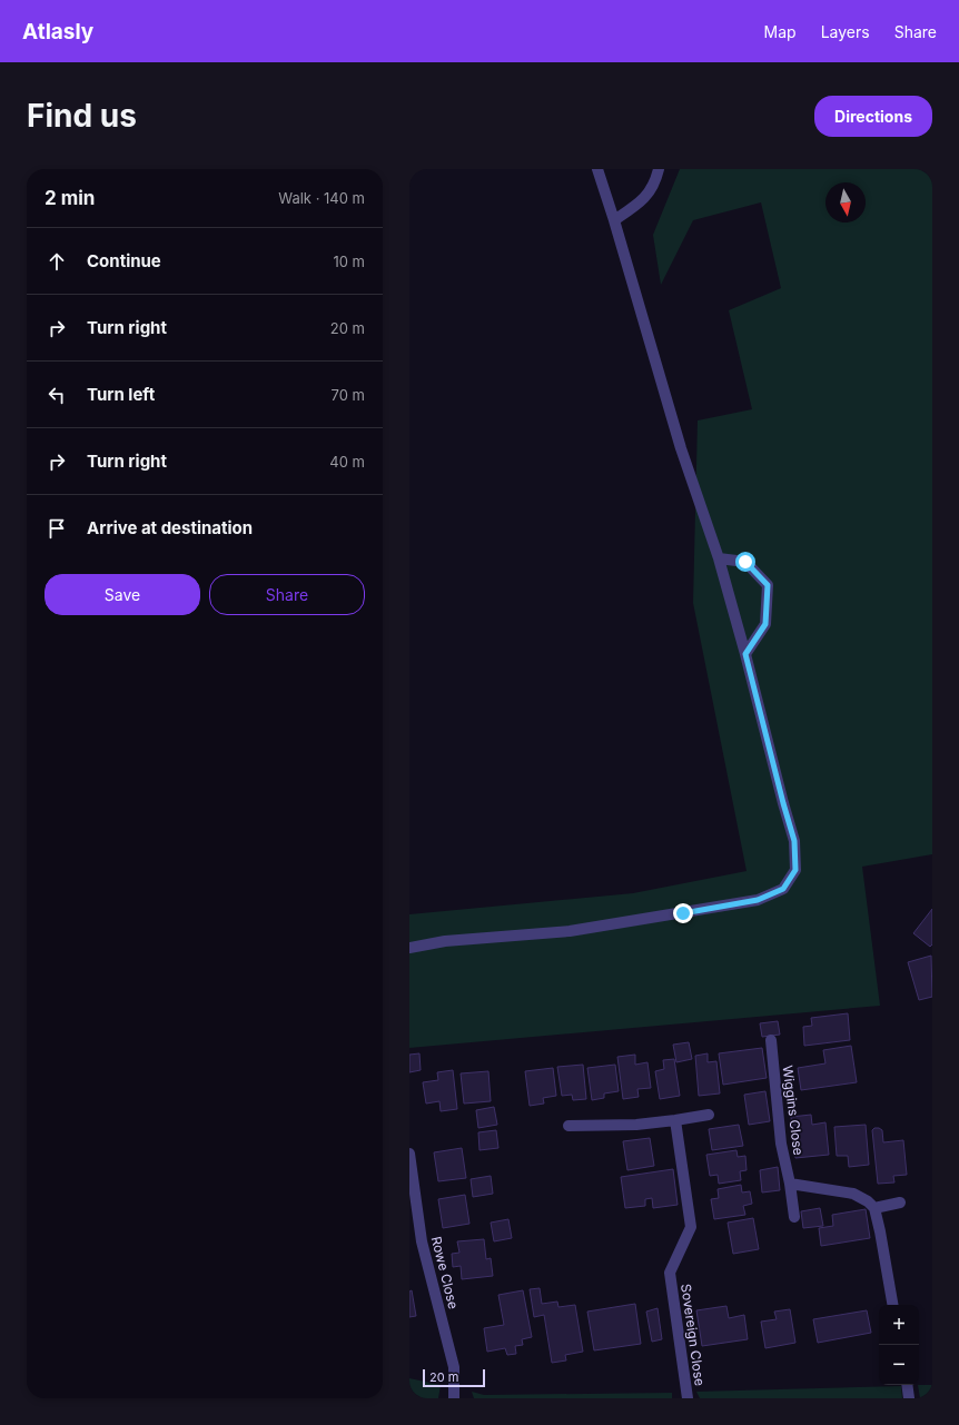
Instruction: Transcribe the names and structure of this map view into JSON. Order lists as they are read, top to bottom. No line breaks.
{"streets":{"street":["Wiggins Close","Rowe Close","Sovereign Close"]},"scale_bar":"20 m","north":"bottom","page":{"header":"Atlasly","nav":["Map","Layers","Share"],"buttons":["Directions",["Save","Share"]],"title":"Find us","heading":["2 min","Walk · 140 m"],"list":[["Continue","10 m"],["Turn right","20 m"],["Turn left","70 m"],["Turn right","40 m"],"Arrive at destination"],"map_buttons":["+","−"],"scale":"20 m"}}
